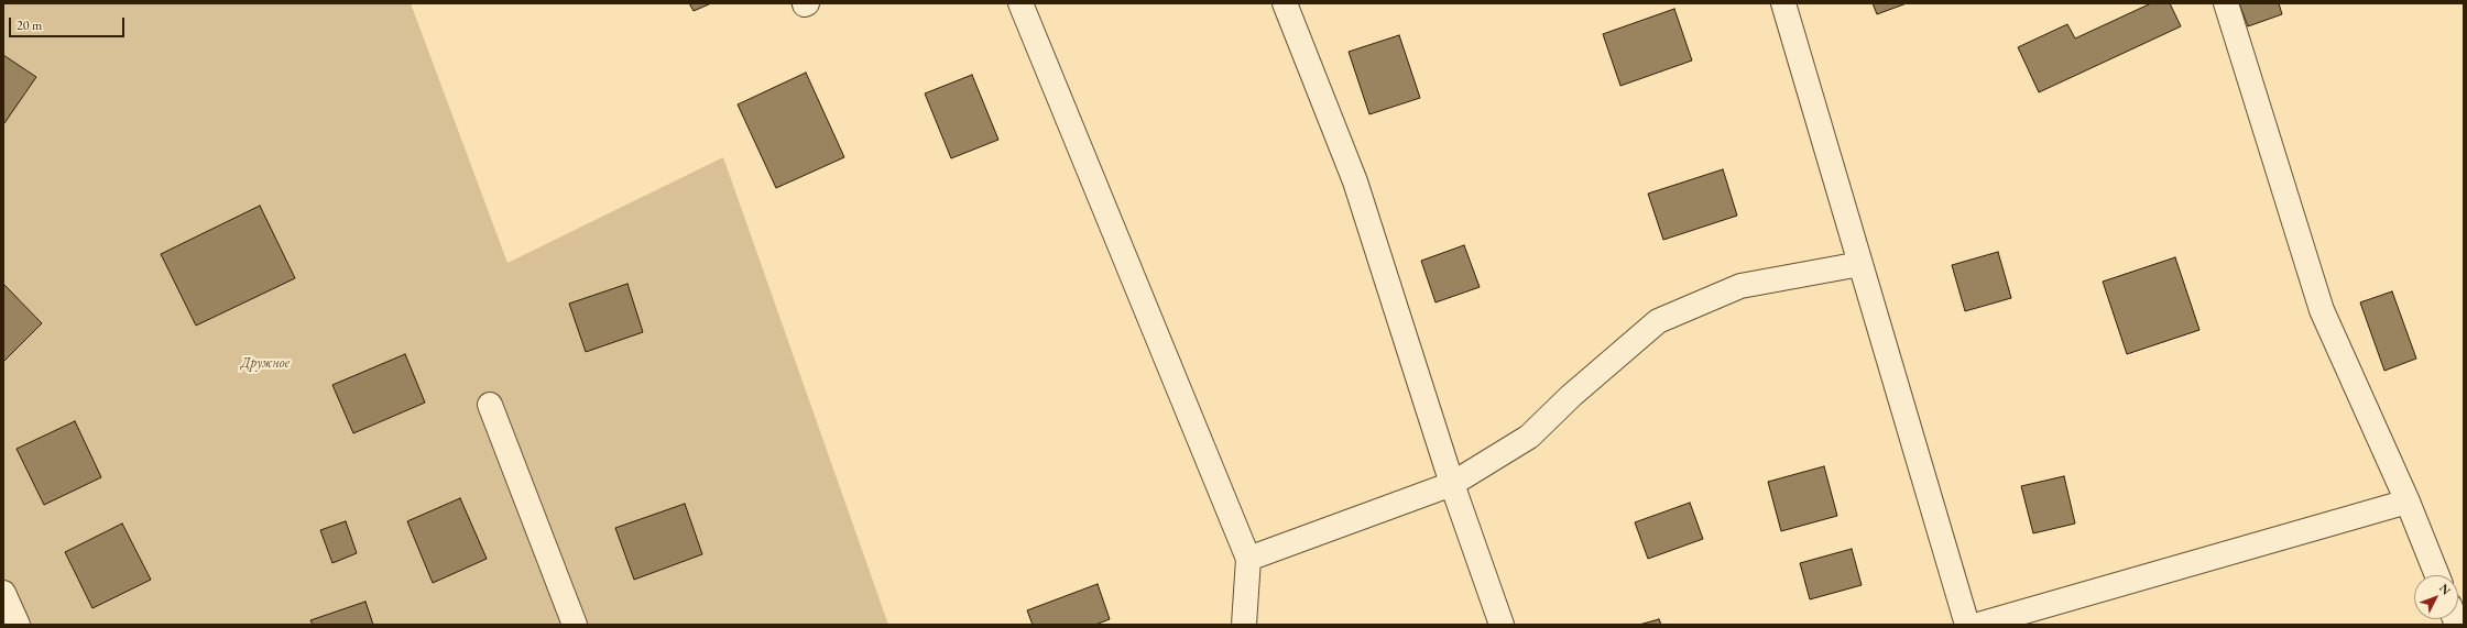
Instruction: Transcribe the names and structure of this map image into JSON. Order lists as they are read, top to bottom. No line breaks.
{"parks":["Дружное"],"scale_bar":"20 m","north":"top right"}
